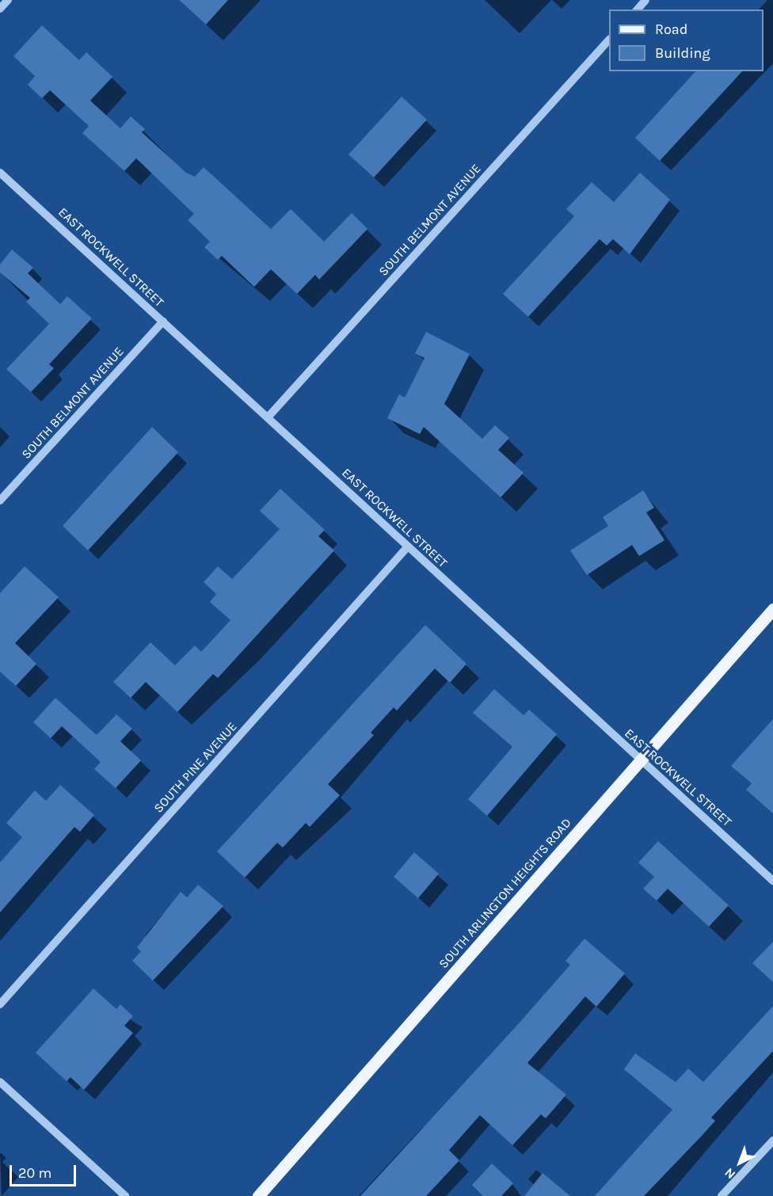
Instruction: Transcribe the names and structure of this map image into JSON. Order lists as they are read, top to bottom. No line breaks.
{"streets":{"main road":["SOUTH ARLINGTON HEIGHTS ROAD"],"street":["SOUTH BELMONT AVENUE","EAST ROCKWELL STREET","SOUTH PINE AVENUE"]},"crossings":[["SOUTH BELMONT AVENUE","EAST ROCKWELL STREET"],["EAST ROCKWELL STREET","SOUTH PINE AVENUE"],["EAST ROCKWELL STREET","SOUTH ARLINGTON HEIGHTS ROAD"]],"legend":["Road","Building"],"scale_bar":"20 m","north":"bottom left"}
